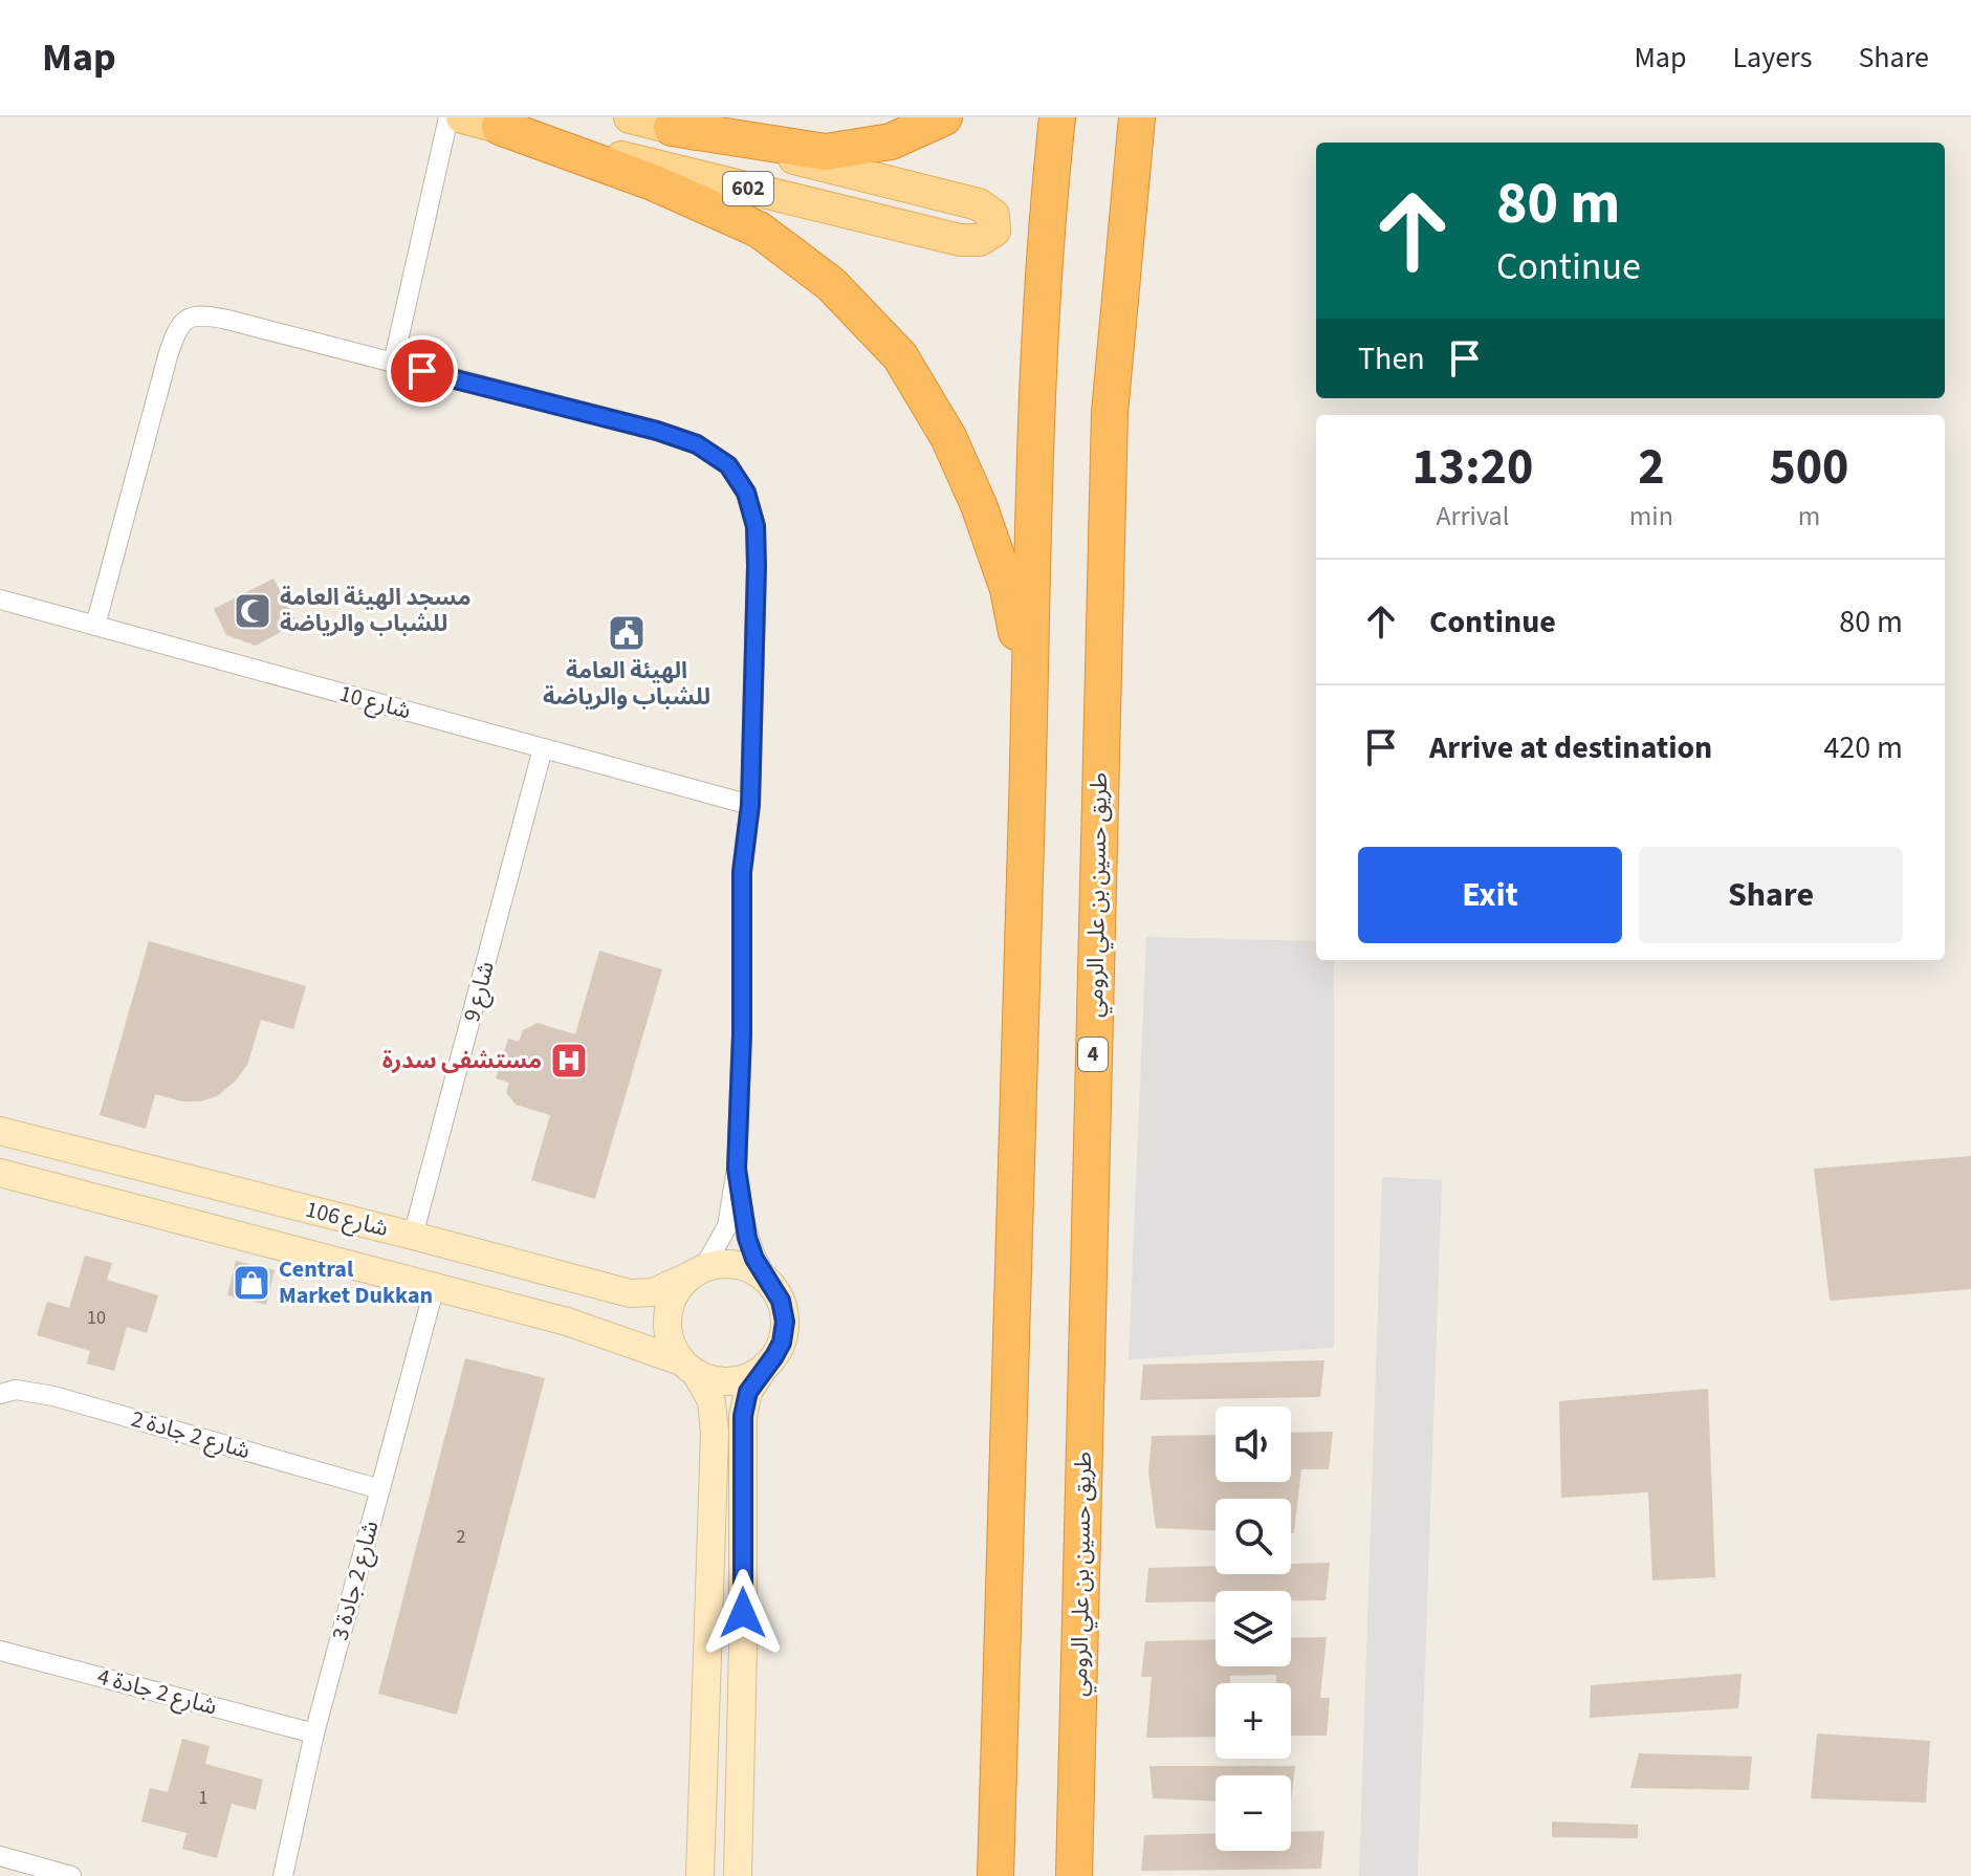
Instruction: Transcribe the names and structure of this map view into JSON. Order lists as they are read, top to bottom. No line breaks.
{"streets":{"highway":["طريق حسين بن علي الرومي","4"],"main road":["602"],"street":["شارع 10","شارع 9","شارع 106","شارع 2 جادة 2","شارع 2 جادة 3","شارع 2 جادة 4"]},"crossings":[["شارع 10","شارع 9"],["شارع 9","شارع 106"],["شارع 106","شارع 2 جادة 3"],["شارع 2 جادة 2","شارع 2 جادة 3"],["شارع 2 جادة 3","شارع 2 جادة 4"]],"places":{"mosque":["مسجد الهيئة العامة للشباب والرياضة"],"public building":["الهيئة العامة للشباب والرياضة"],"hospital":["مستشفى سدرة"],"shop":["Central Market Dukkan"]},"house_numbers":["10","2","1"],"page":{"header":"Map","nav":["Map","Layers","Share"],"turn":["80 m","Continue"],"then":"Then","eta":["13:20","Arrival","2","min","500","m"],"list":[{"name":"Continue","value":"80 m"},{"name":"Arrive at destination","value":"420 m"}],"buttons":["Exit","Share"],"map_buttons":["+","−"]}}
